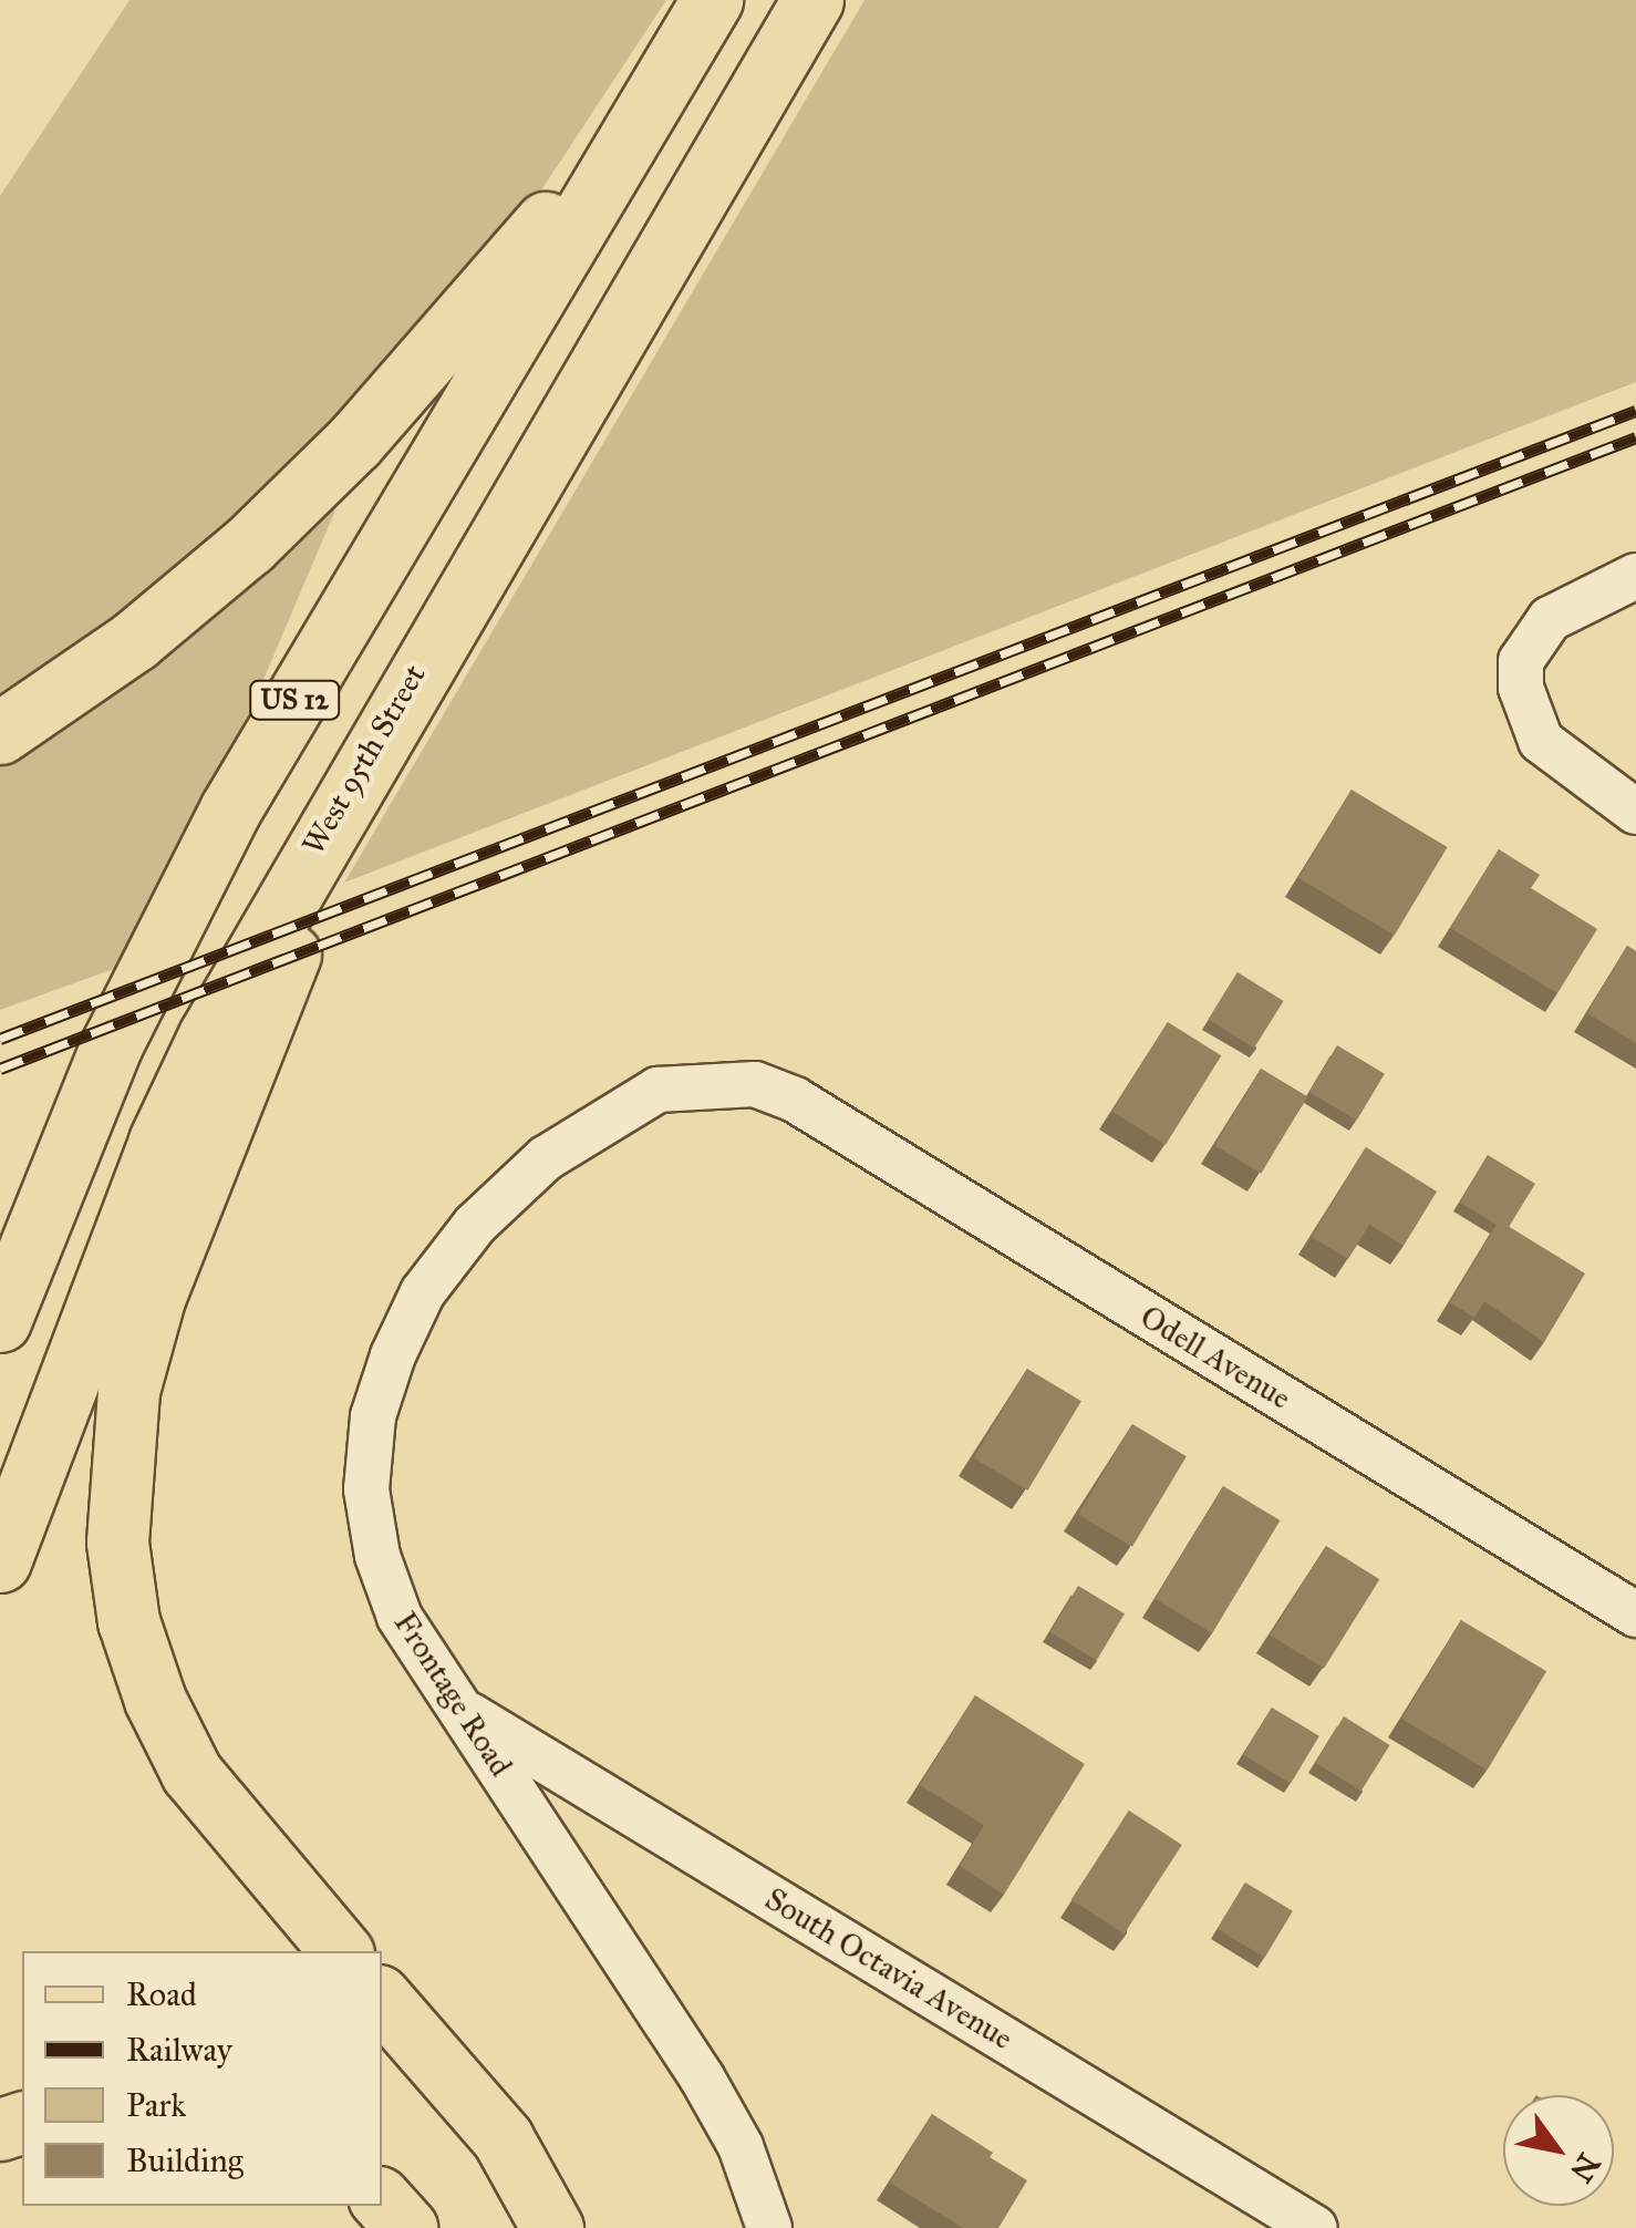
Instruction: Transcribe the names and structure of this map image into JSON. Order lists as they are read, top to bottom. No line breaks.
{"streets":{"main road":["US 12","West 95th Street"],"street":["Odell Avenue","Frontage Road","South Octavia Avenue"]},"crossings":[["Odell Avenue","Frontage Road"],["Frontage Road","South Octavia Avenue"]],"legend":["Road","Railway","Park","Building"],"north":"bottom right"}
